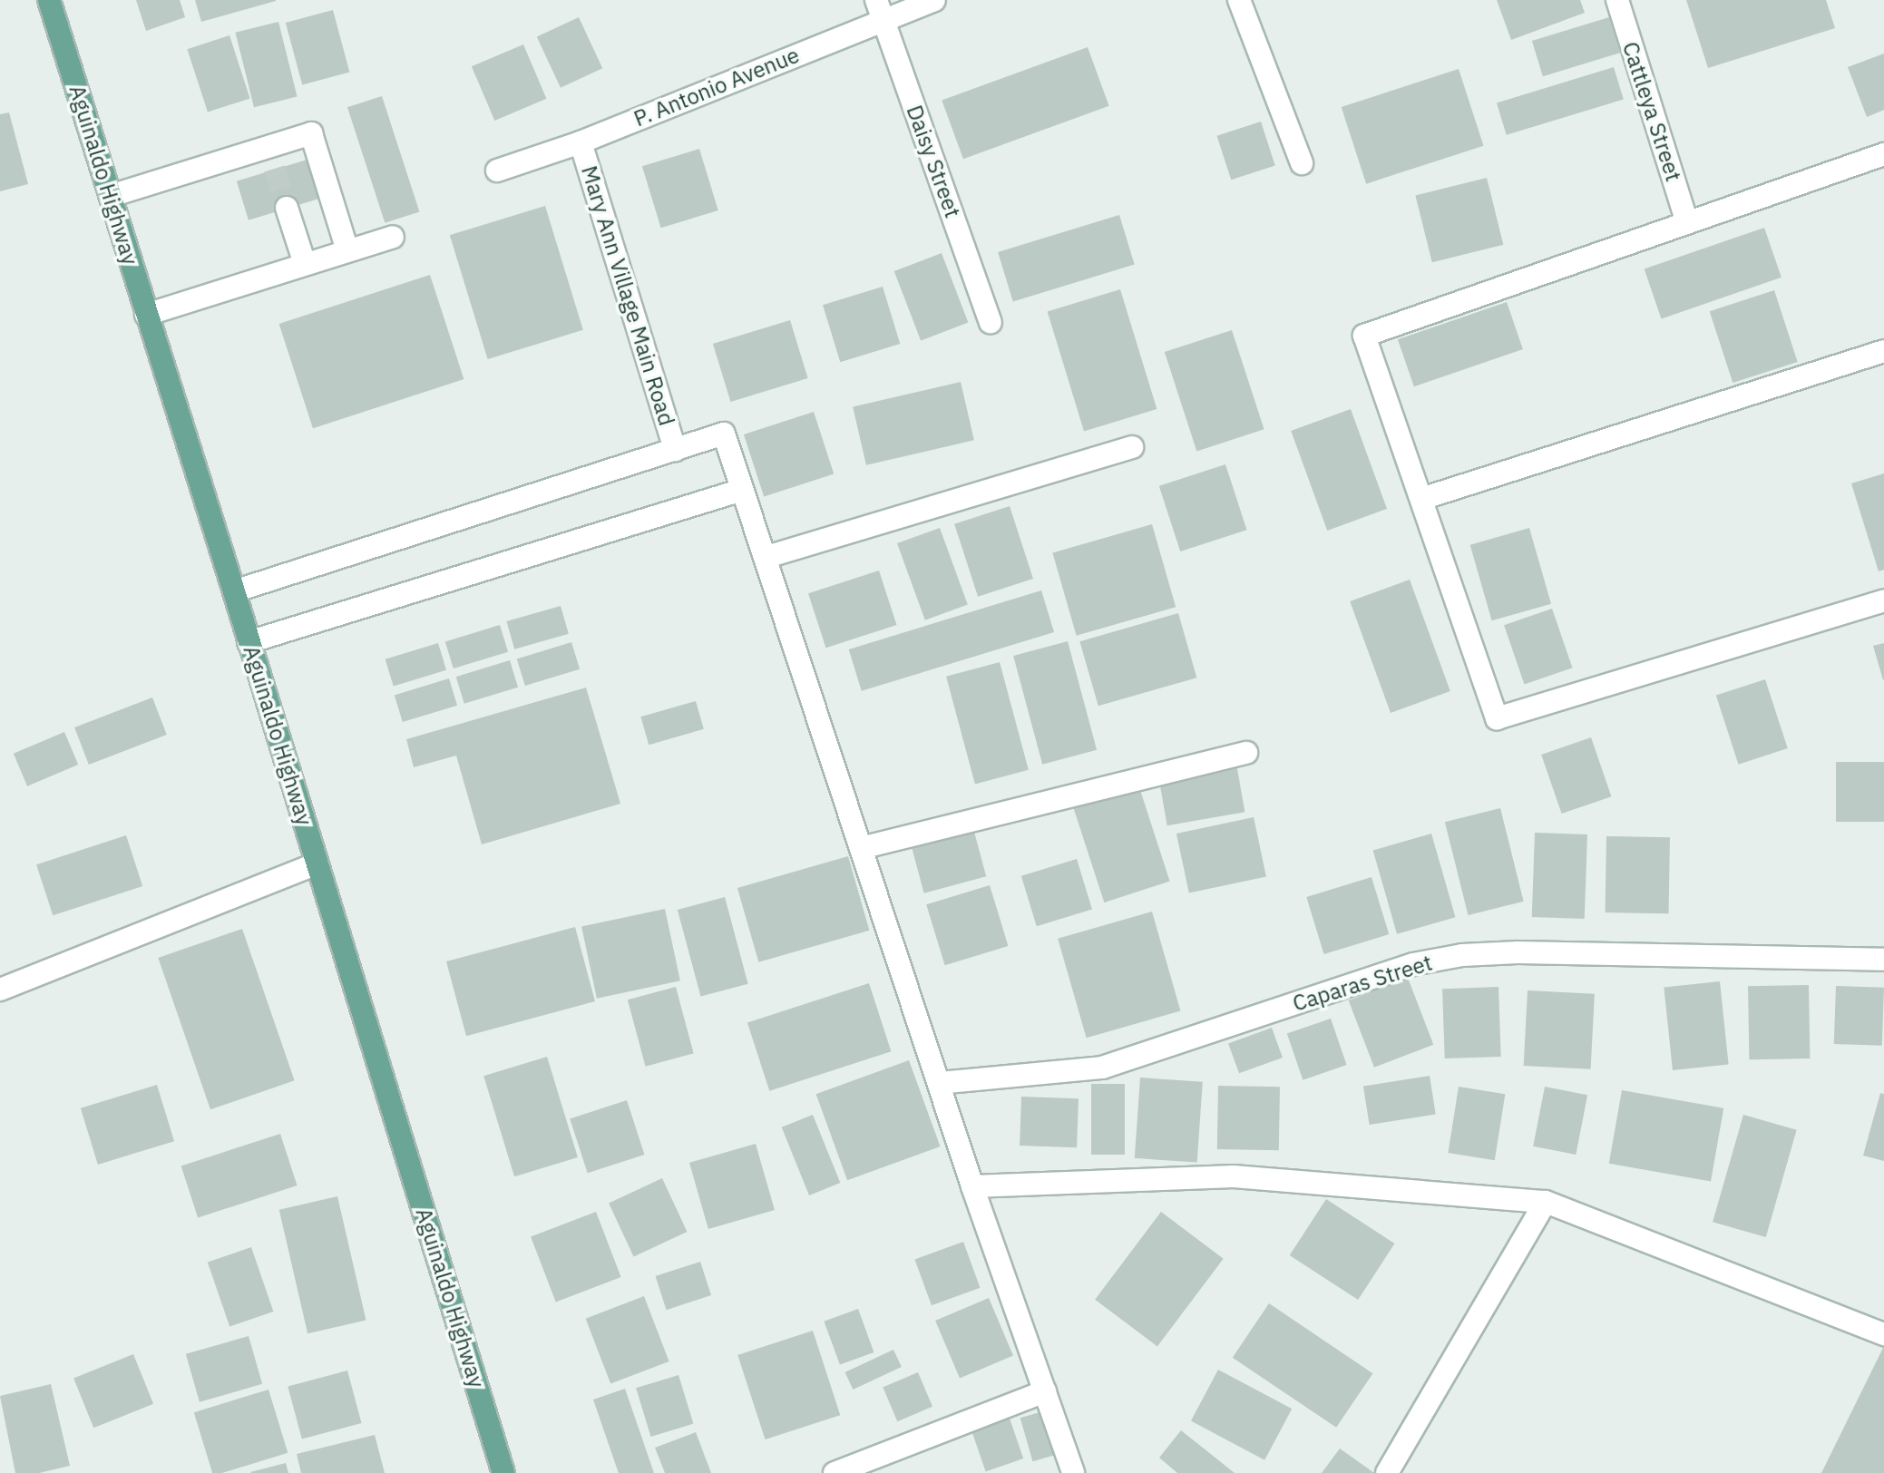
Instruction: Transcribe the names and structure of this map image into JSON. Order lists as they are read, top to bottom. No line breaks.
{"streets":{"main road":["Aguinaldo Highway"],"street":["P. Antonio Avenue","Cattleya Street","Daisy Street","Mary Ann Village Main Road","Caparas Street"]},"crossings":[["P. Antonio Avenue","Daisy Street"],["P. Antonio Avenue","Mary Ann Village Main Road"]]}
